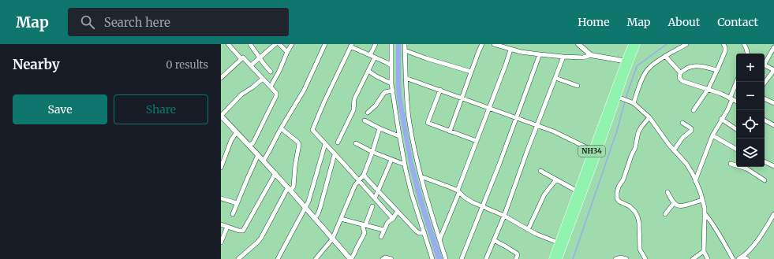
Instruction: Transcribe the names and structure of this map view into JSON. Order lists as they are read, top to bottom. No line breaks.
{"streets":{"highway":["NH34"]},"page":{"header":"Map","search":"Search here","nav":["Home","Map","About","Contact"],"heading":["Nearby","0 results"],"map_buttons":["+","−"],"buttons":["Save","Share"]}}
